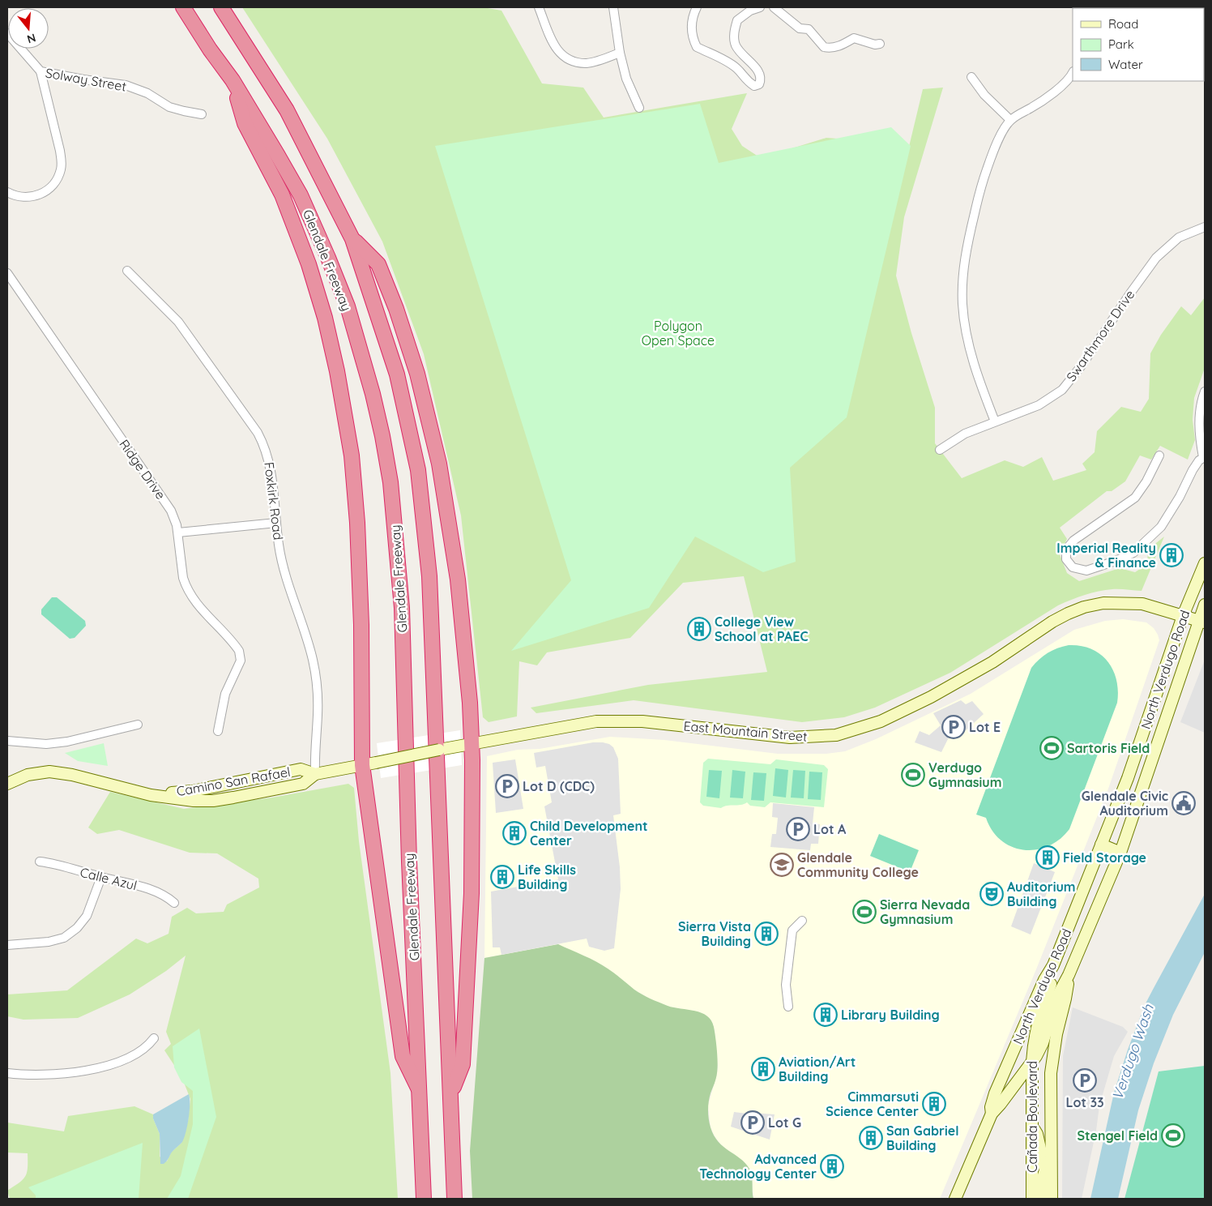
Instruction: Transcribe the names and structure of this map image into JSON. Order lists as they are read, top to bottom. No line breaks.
{"streets":{"highway":["Glendale Freeway"],"main road":["North Verdugo Road","East Mountain Street","Camino San Rafael","Cañada Boulevard"],"street":["Solway Street","Swarthmore Drive","Ridge Drive","Foxkirk Road","Calle Azul"]},"crossings":[["Foxkirk Road","Camino San Rafael"],["North Verdugo Road","East Mountain Street"],["North Verdugo Road","Cañada Boulevard"],["East Mountain Street","Camino San Rafael"]],"water":["Verdugo Wash"],"parks":["Polygon Open Space"],"places":{"building":["Imperial Reality & Finance","College View School at PAEC","Child Development Center","Field Storage","Life Skills Building","Sierra Vista Building","Library Building","Aviation/Art Building","Cimmarsuti Science Center","San Gabriel Building","Advanced Technology Center"],"parking":["Lot E","Lot D (CDC)","Lot A","Lot 33","Lot G"],"sports":["Sartoris Field","Verdugo Gymnasium","Sierra Nevada Gymnasium","Stengel Field"],"public building":["Glendale Civic Auditorium"],"school or university":["Glendale Community College"],"theatre":["Auditorium Building"]},"legend":["Road","Park","Water"],"north":"bottom"}
